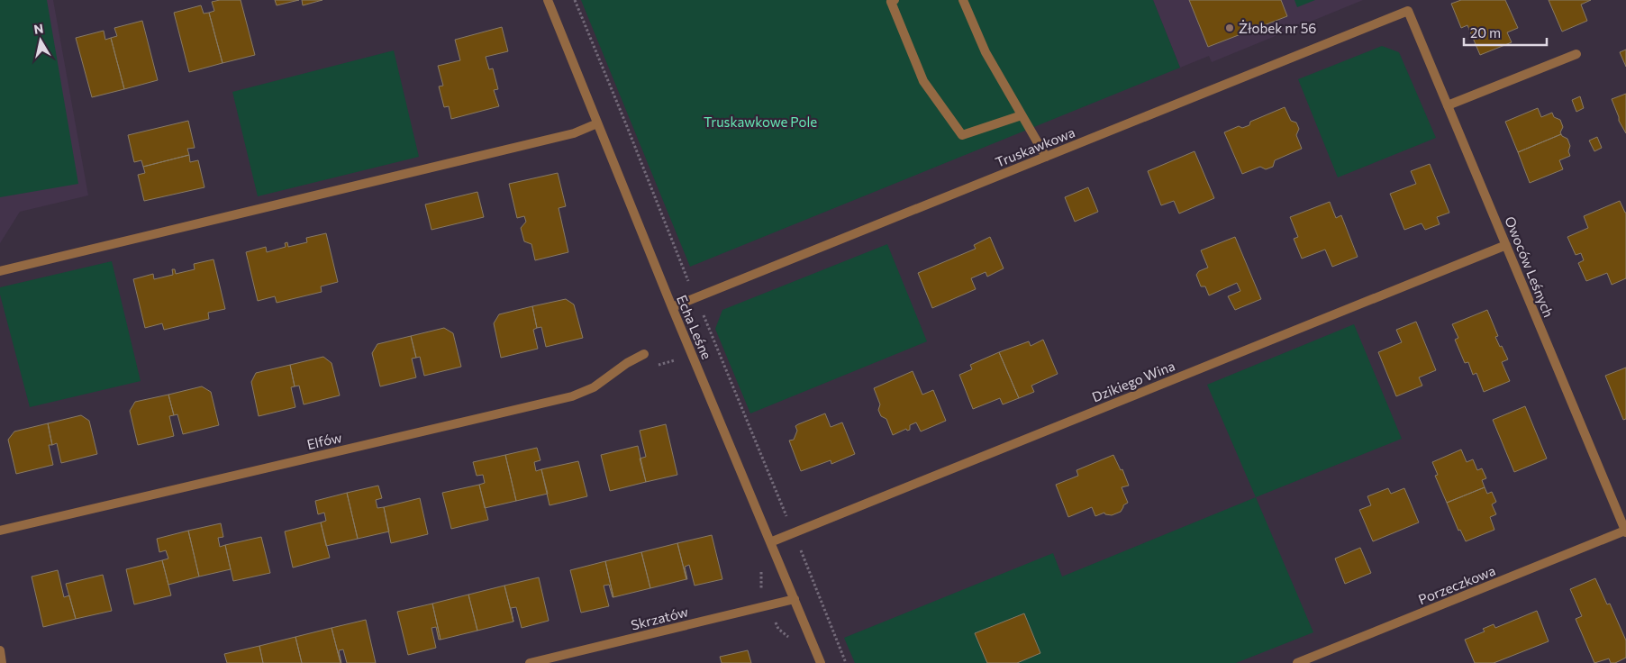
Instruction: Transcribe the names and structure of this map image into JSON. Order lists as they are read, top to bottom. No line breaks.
{"streets":{"street":["Truskawkowa","Owoców Leśnych","Echa Leśne","Dzikiego Wina","Elfów","Porzeczkowa","Skrzatów"]},"crossings":[["Truskawkowa","Owoców Leśnych"],["Truskawkowa","Echa Leśne"],["Owoców Leśnych","Dzikiego Wina"],["Owoców Leśnych","Porzeczkowa"],["Echa Leśne","Dzikiego Wina"],["Echa Leśne","Skrzatów"]],"parks":["Truskawkowe Pole"],"places":["Żłobek nr 56"],"scale_bar":"20 m","north":"top"}
